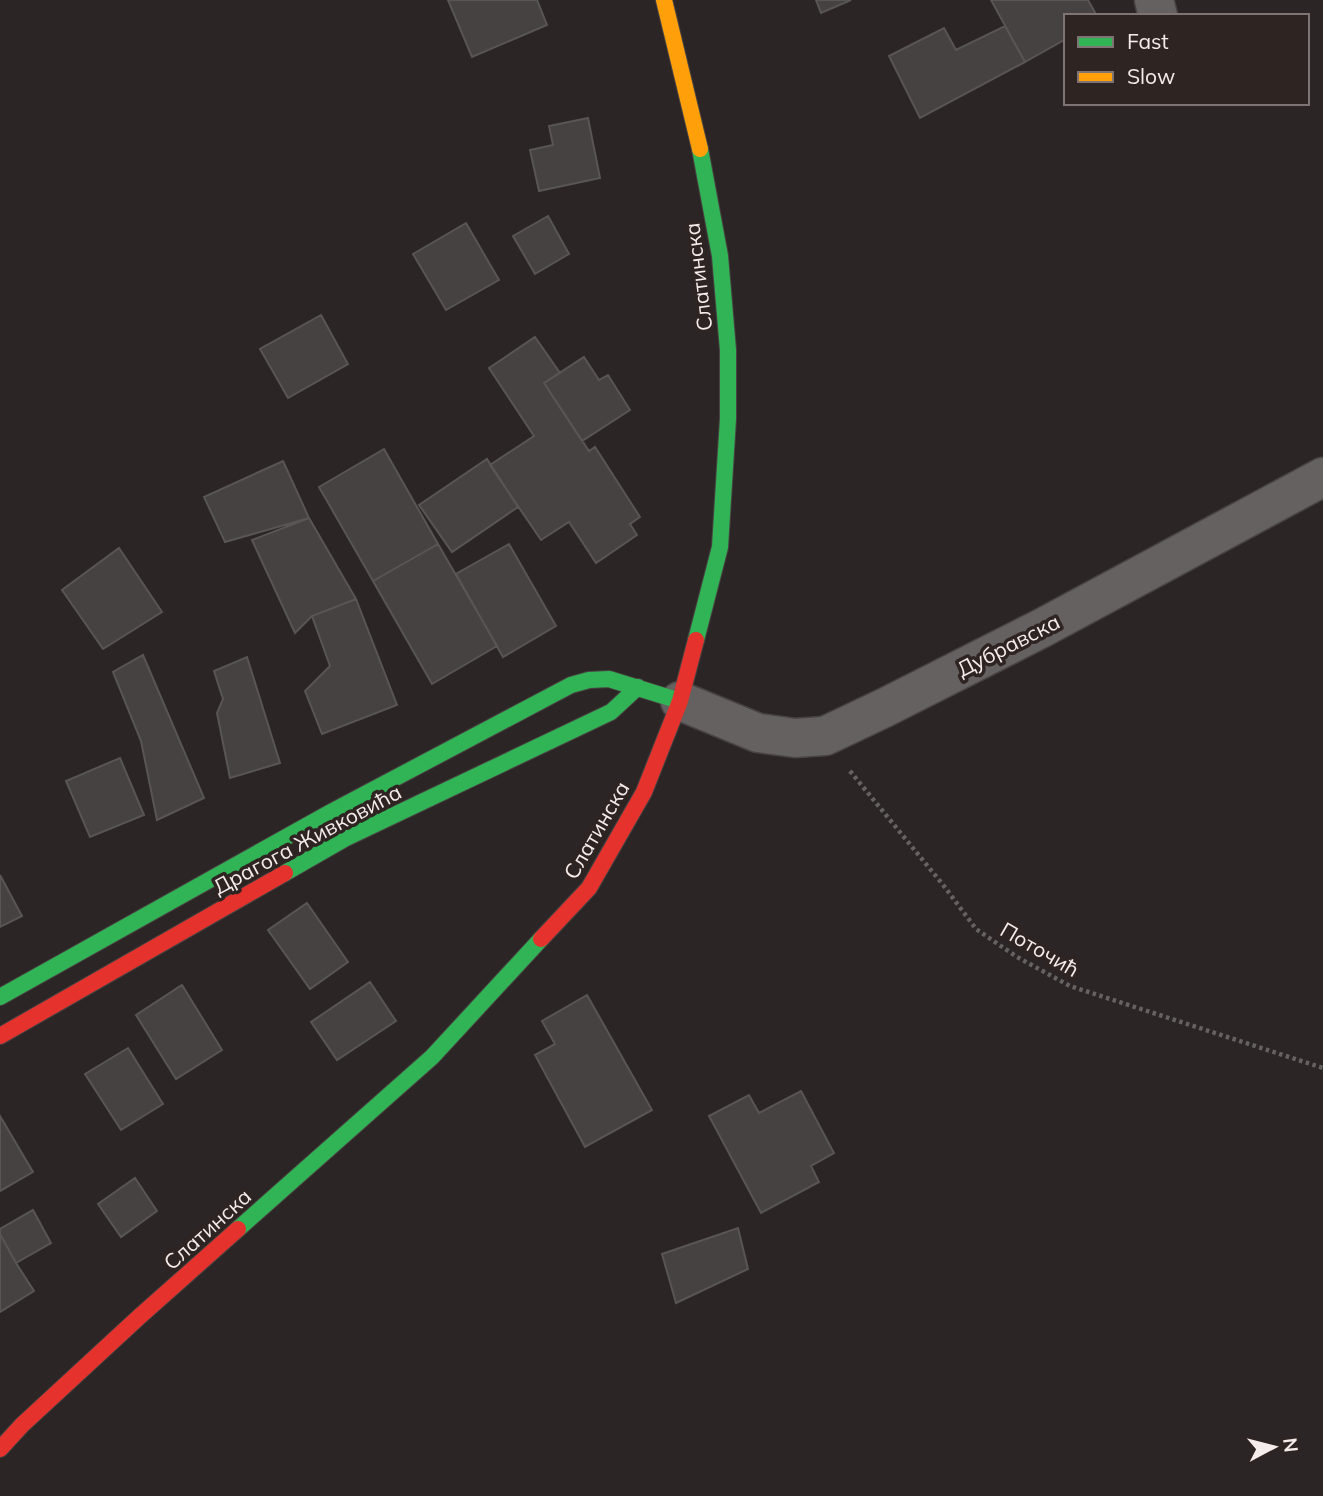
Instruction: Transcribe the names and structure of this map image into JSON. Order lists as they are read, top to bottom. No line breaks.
{"streets":{"street":["Слатинска","Дубравска","Драгога Живковића"],"path":["Поточић"]},"crossings":[["Слатинска","Дубравска"],["Слатинска","Драгога Живковића"],["Дубравска","Драгога Живковића"],["Дубравска","Поточић"]],"legend":["Fast","Slow"],"north":"right"}
